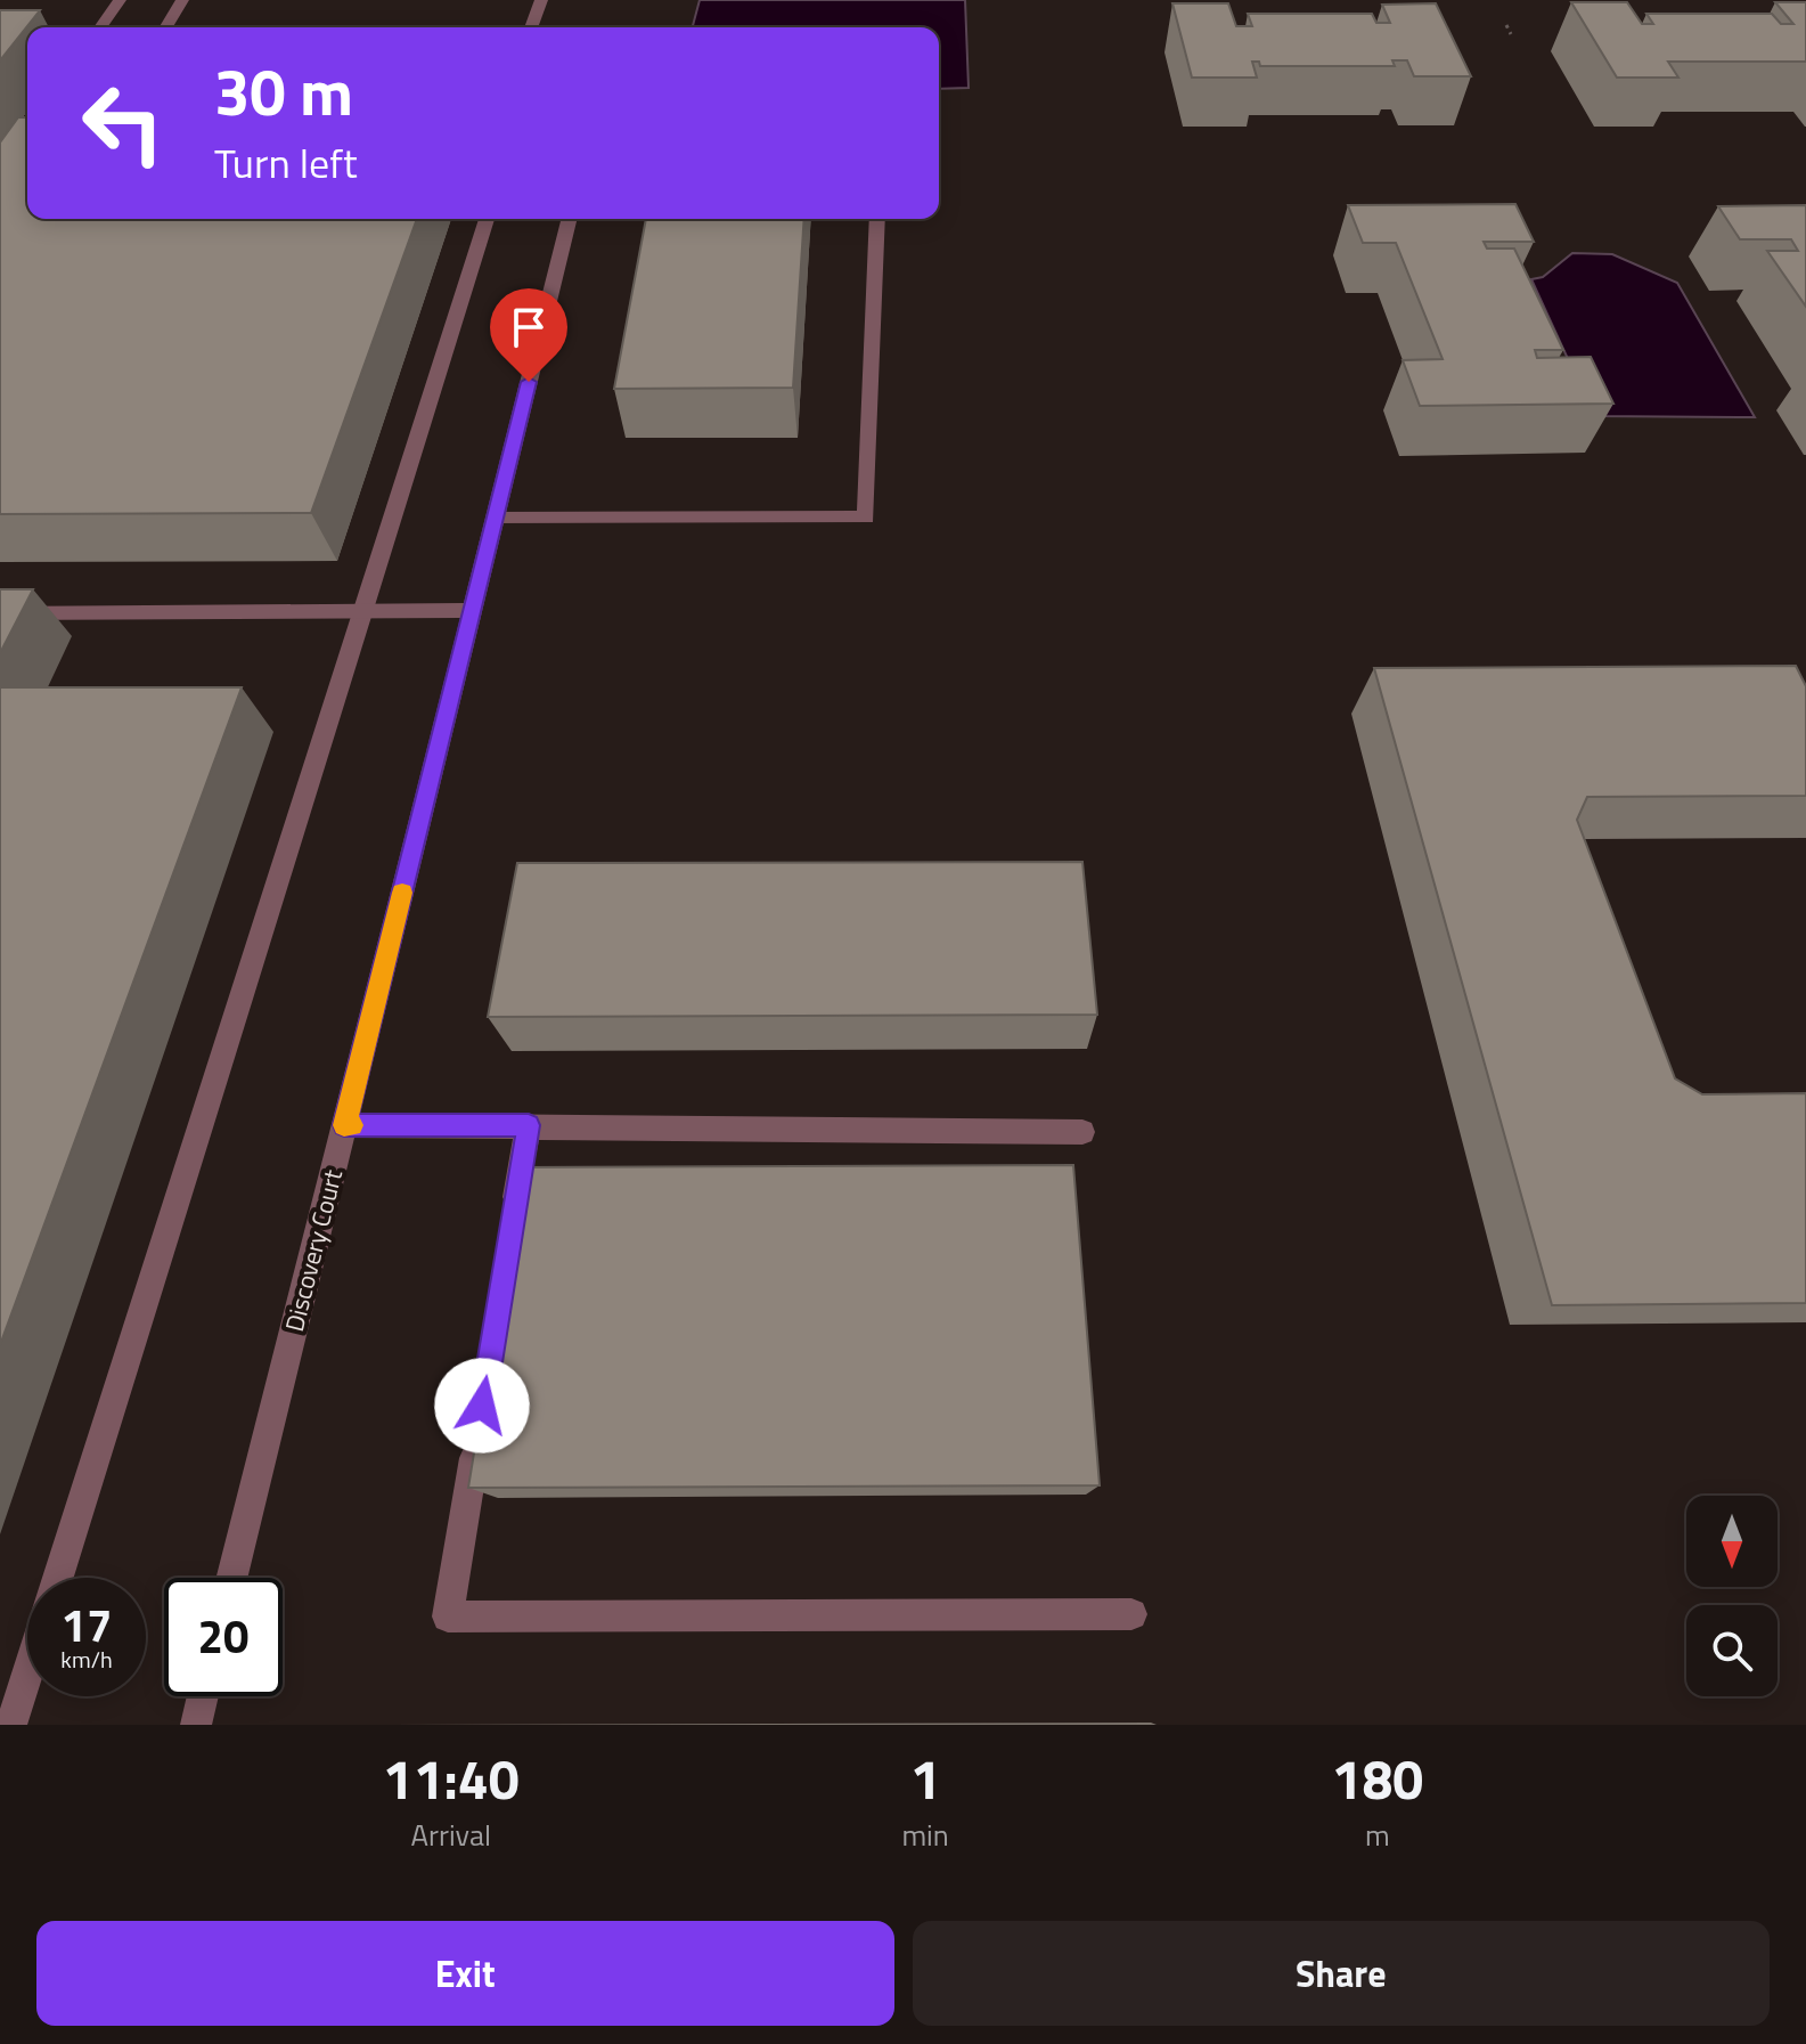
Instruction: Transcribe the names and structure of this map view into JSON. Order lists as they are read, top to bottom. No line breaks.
{"streets":{"street":["Discovery Court"]},"north":"bottom","page":{"turn":["30 m","Turn left"],"speed":"17 km/h","limit":"20","eta":["11:40","Arrival","1","min","180","m"],"buttons":["Exit","Share"]}}
